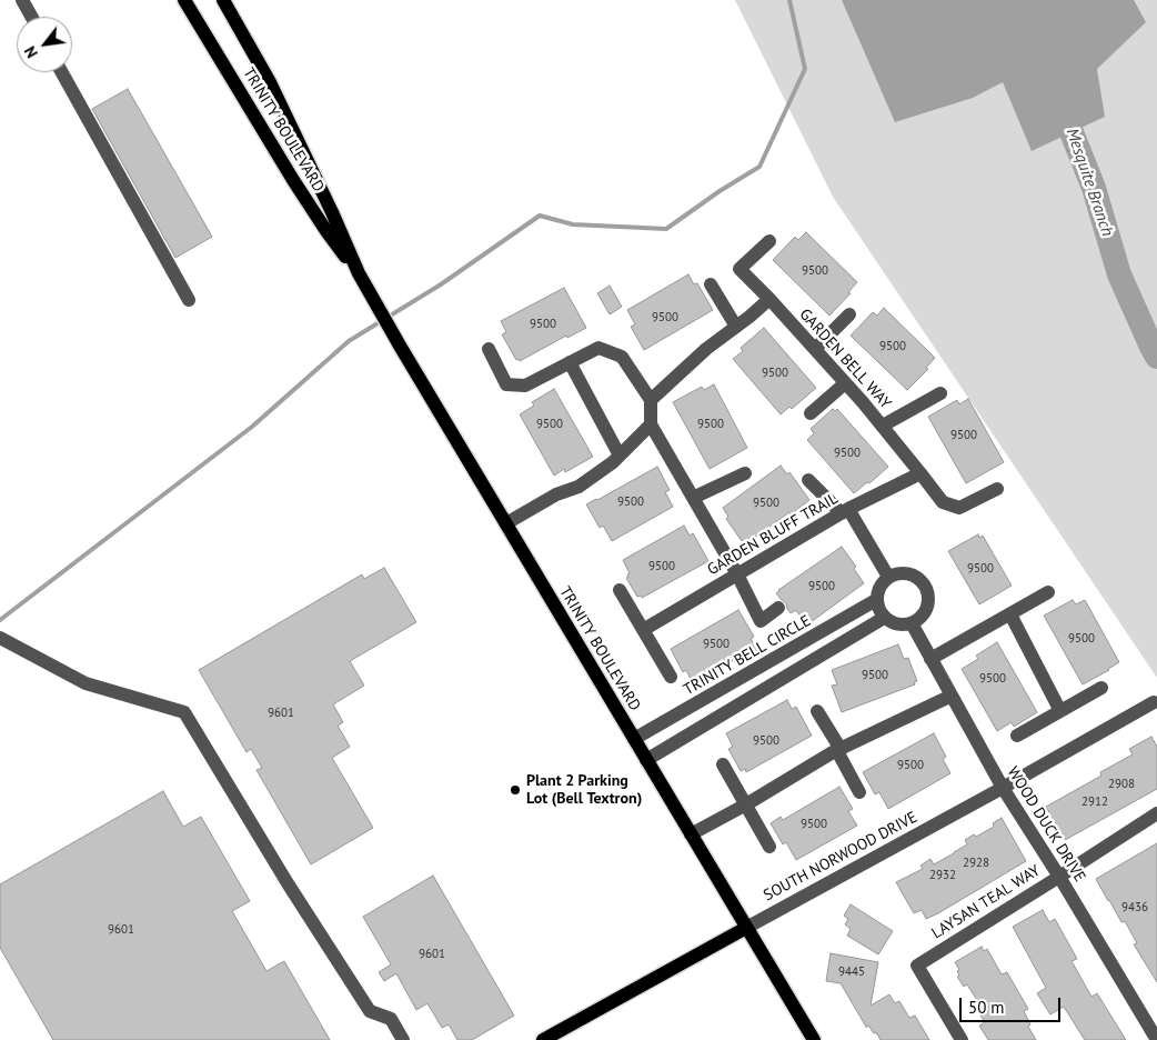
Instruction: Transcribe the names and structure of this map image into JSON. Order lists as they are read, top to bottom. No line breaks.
{"streets":{"main road":["TRINITY BOULEVARD","SOUTH NORWOOD DRIVE"],"street":["GARDEN BELL WAY","GARDEN BLUFF TRAIL","TRINITY BELL CIRCLE","WOOD DUCK DRIVE","LAYSAN TEAL WAY"]},"crossings":[["TRINITY BOULEVARD","TRINITY BELL CIRCLE"],["TRINITY BOULEVARD","SOUTH NORWOOD DRIVE"],["GARDEN BELL WAY","GARDEN BLUFF TRAIL"],["TRINITY BELL CIRCLE","WOOD DUCK DRIVE"],["WOOD DUCK DRIVE","SOUTH NORWOOD DRIVE"],["WOOD DUCK DRIVE","LAYSAN TEAL WAY"]],"water":["Mesquite Branch"],"places":["Plant 2 Parking Lot (Bell Textron)"],"house_numbers":["9500","9500","9500","9500","9500","9500","9500","9500","9500","9500","9500","9500","9500","9500","9500","9500","9500","9500","9601","9500","9500","2908","2912","9500","2928","2932","9436","9601","9601","9445"],"scale_bar":"50 m","north":"bottom left"}
